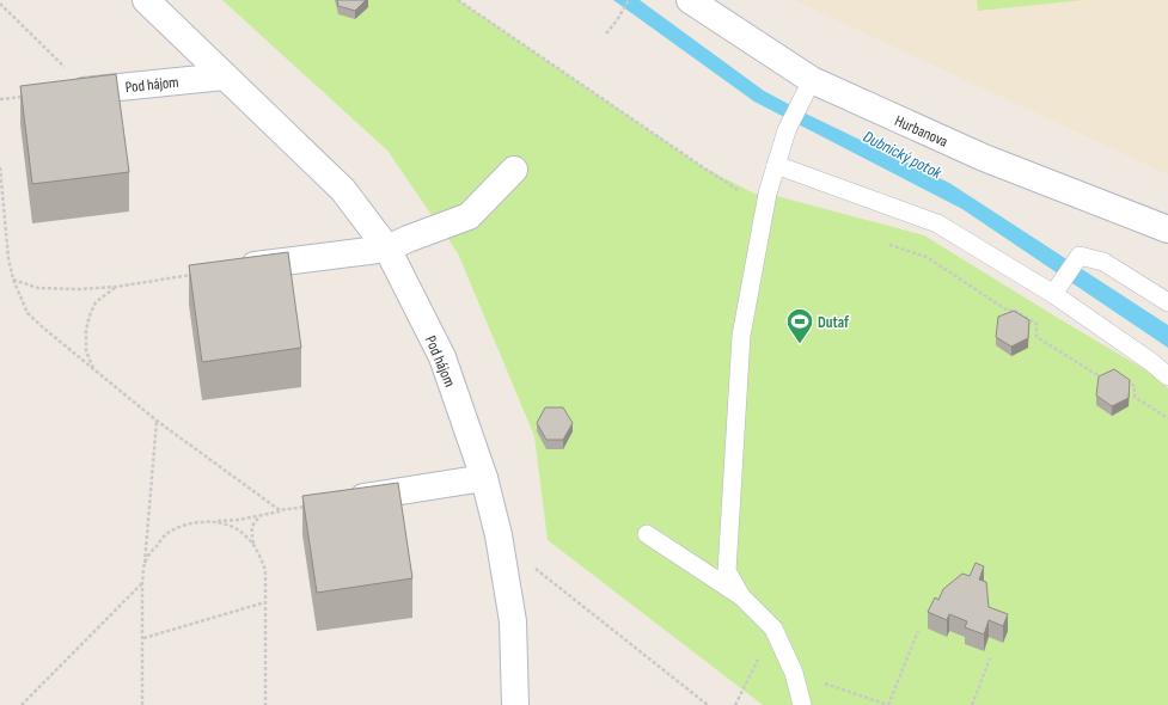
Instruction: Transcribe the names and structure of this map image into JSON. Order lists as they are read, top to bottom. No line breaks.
{"streets":{"street":["Pod hájom","Hurbanova"]},"water":["Dubnický potok"],"places":{"sports":["Dutaf"]}}
